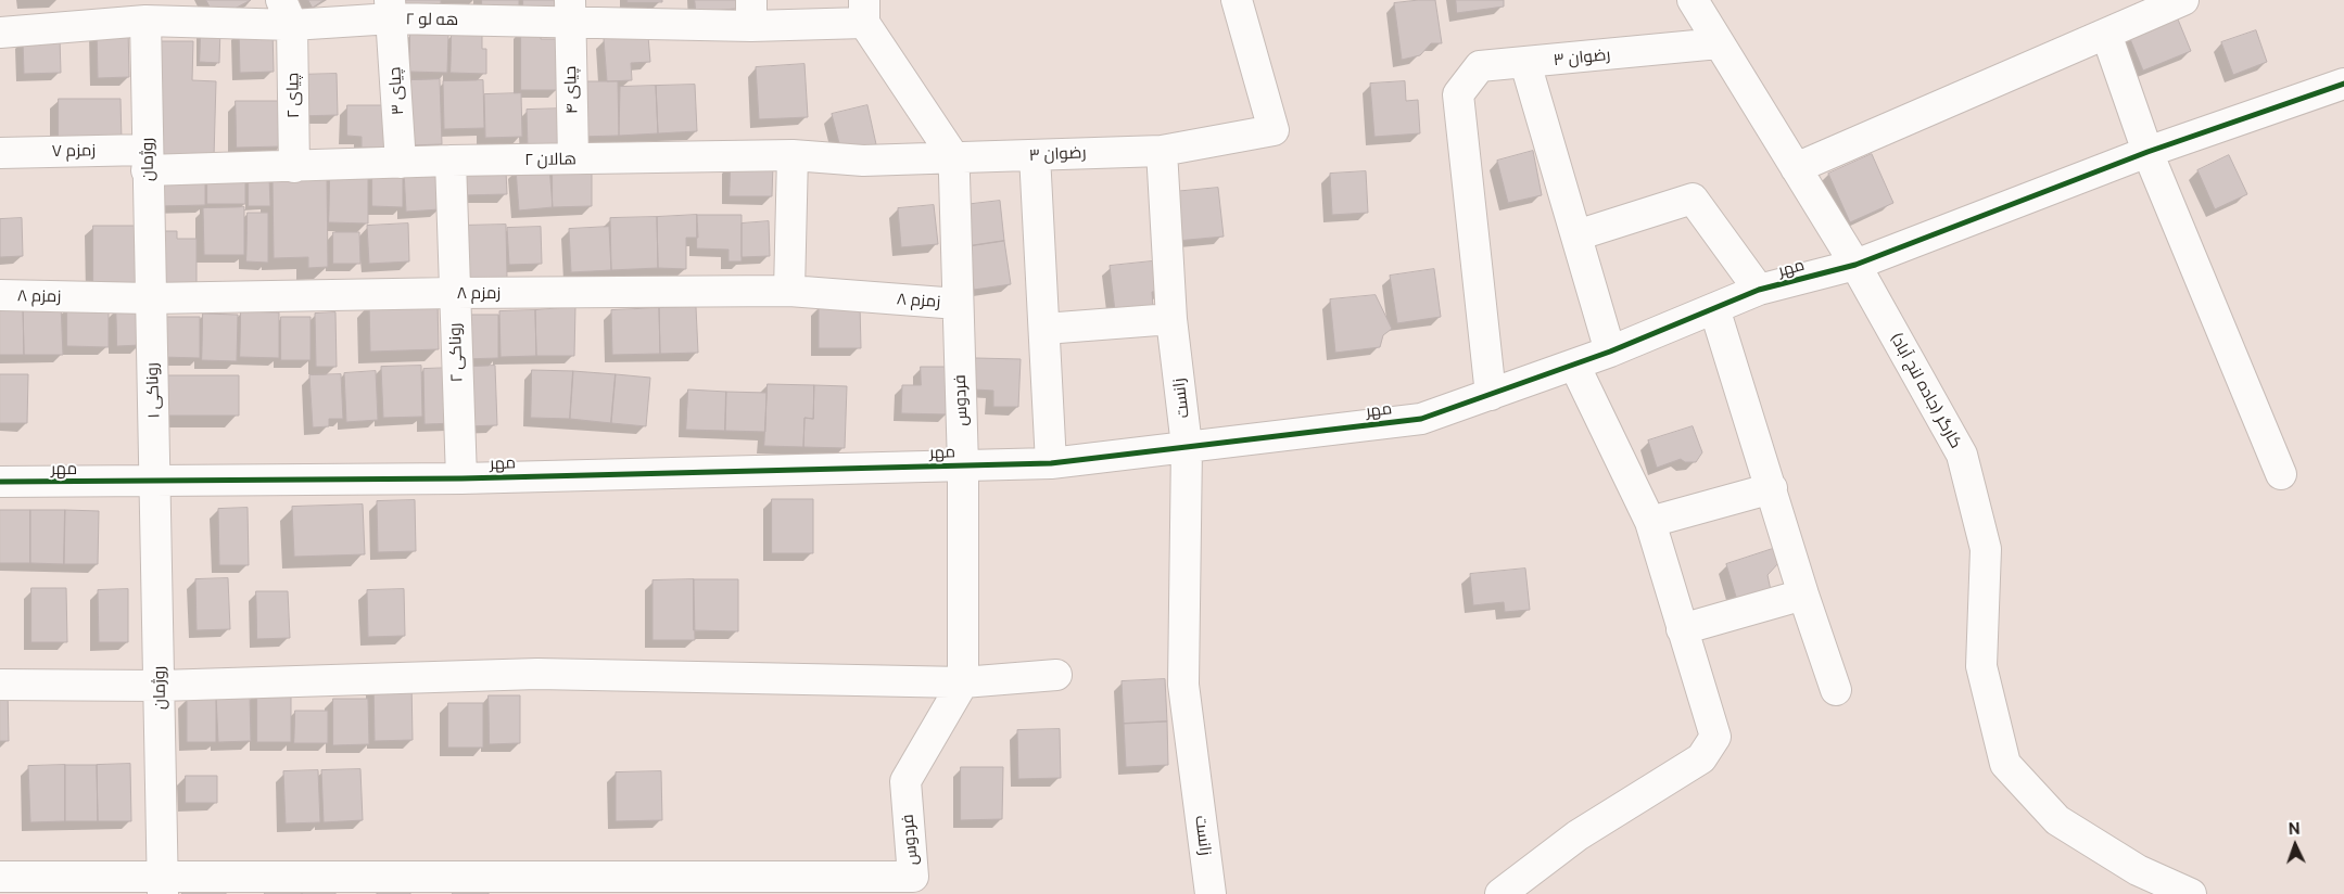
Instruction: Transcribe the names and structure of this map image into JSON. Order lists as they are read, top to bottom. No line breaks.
{"streets":{"street":["هه لو ۲","رضوان ۳","چیای ۴","چیای ۳","چیای ۲","زمزم ۷","روژمان","هالان ۲","مهر","زمزم ۸","روناکی ۲","روناکی ۱","کارگر (جاده لنج آباد)","زانست","فردوس"]},"crossings":[["هه لو ۲","چیای ۴"],["هه لو ۲","چیای ۳"],["هه لو ۲","چیای ۲"],["هه لو ۲","روژمان"],["رضوان ۳","هالان ۲"],["رضوان ۳","مهر"],["رضوان ۳","کارگر (جاده لنج آباد)"],["رضوان ۳","زانست"],["رضوان ۳","فردوس"],["چیای ۴","هالان ۲"],["چیای ۳","هالان ۲"],["چیای ۲","هالان ۲"],["زمزم ۷","روژمان"],["زمزم ۷","هالان ۲"],["روژمان","هالان ۲"],["روژمان","مهر"],["روژمان","زمزم ۸"],["روژمان","روناکی ۱"],["هالان ۲","روناکی ۲"],["هالان ۲","فردوس"],["مهر","روناکی ۲"],["مهر","روناکی ۱"],["مهر","کارگر (جاده لنج آباد)"],["مهر","زانست"],["مهر","فردوس"],["زمزم ۸","روناکی ۲"],["زمزم ۸","روناکی ۱"],["زمزم ۸","فردوس"]],"north":"top"}
